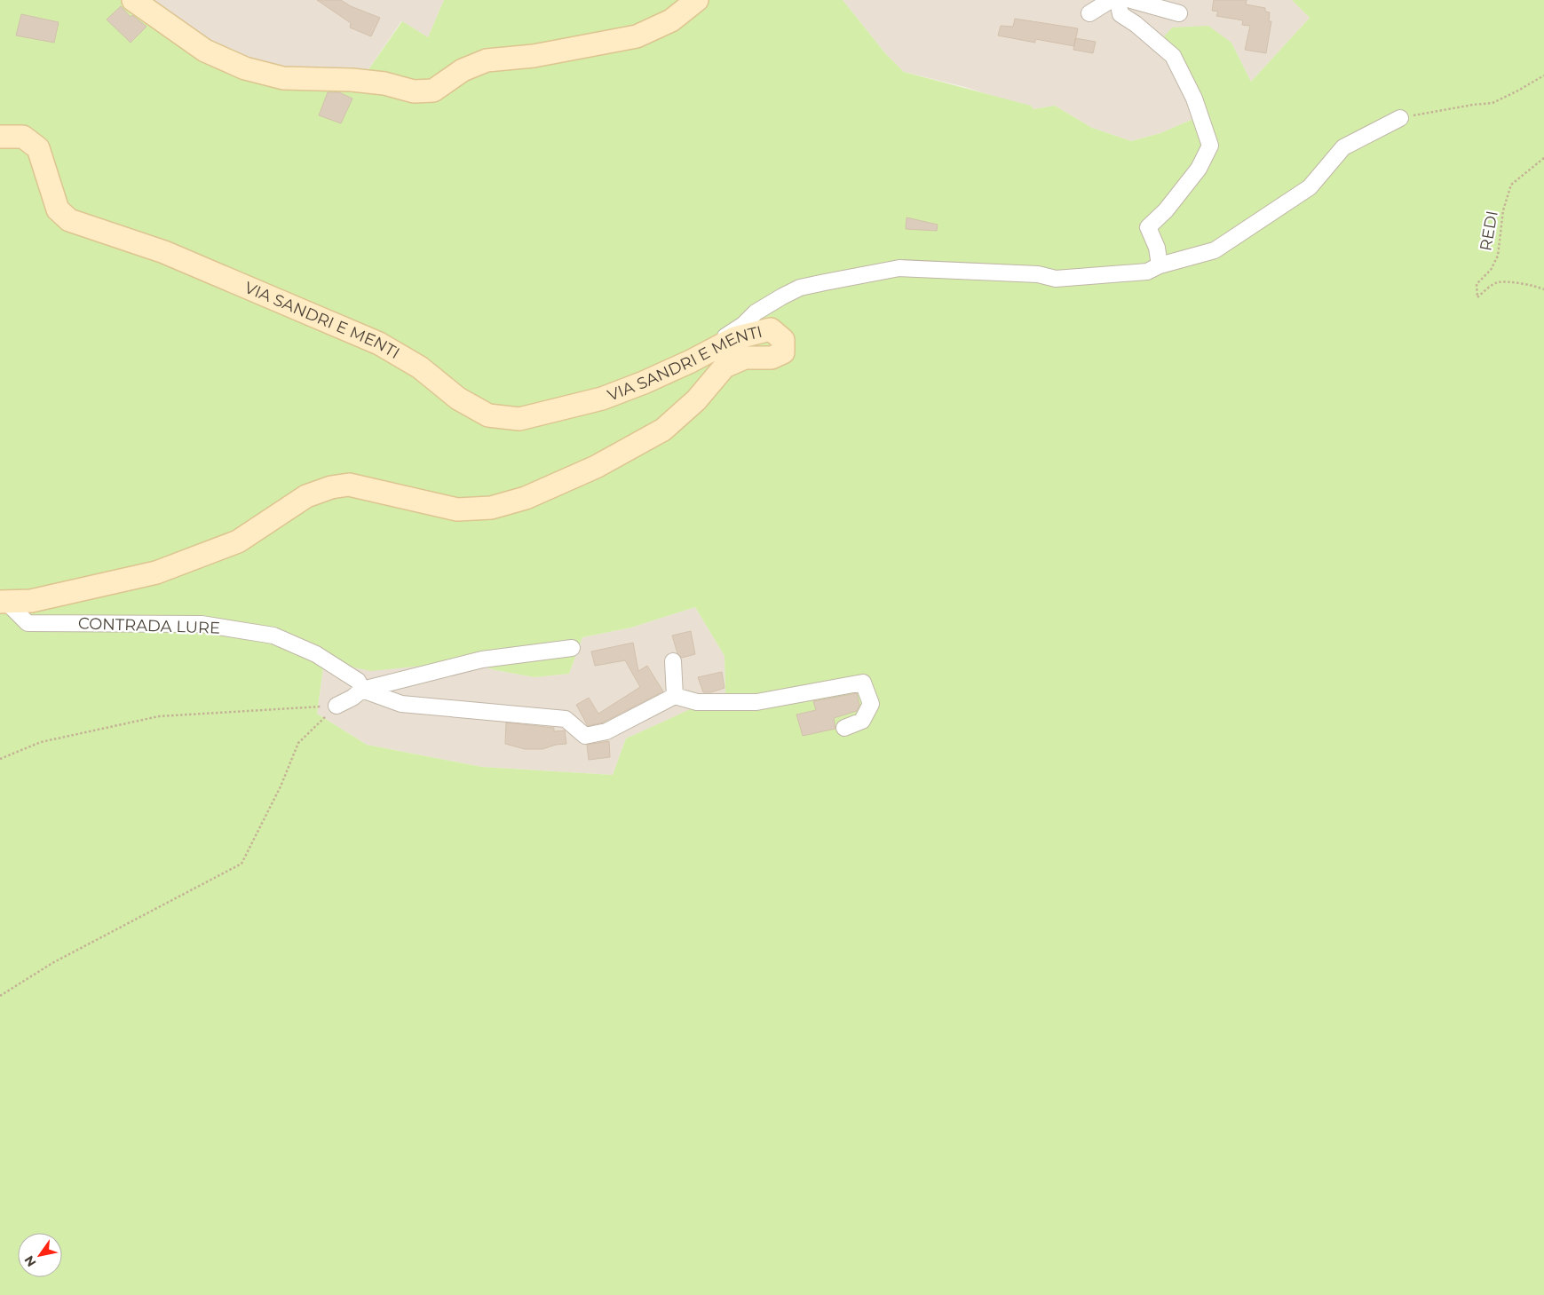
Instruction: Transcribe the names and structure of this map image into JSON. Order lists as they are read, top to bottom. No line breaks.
{"streets":{"main road":["VIA SANDRI E MENTI"],"street":["CONTRADA LURE"],"path":["REDI"]},"crossings":[["VIA SANDRI E MENTI","CONTRADA LURE"]],"north":"bottom left"}
